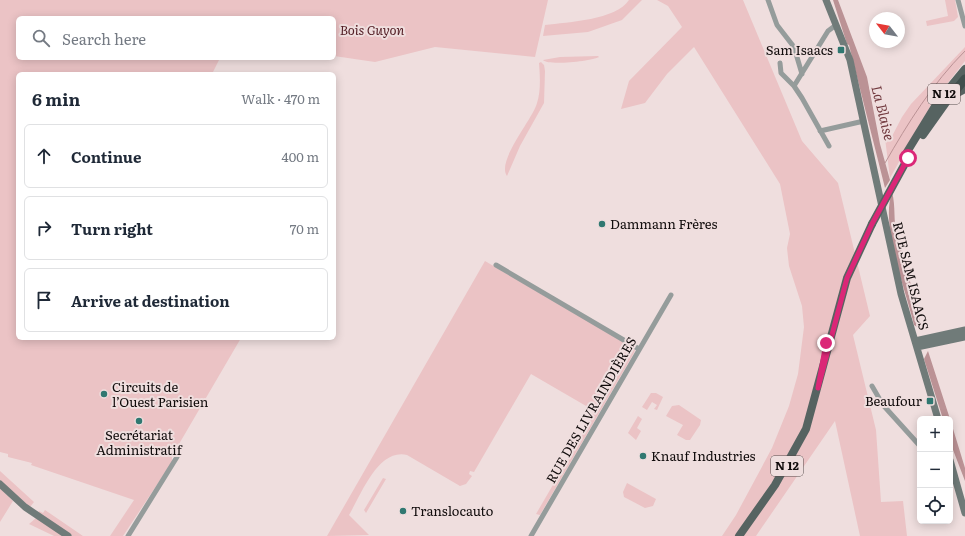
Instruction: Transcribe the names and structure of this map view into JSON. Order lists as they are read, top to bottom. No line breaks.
{"streets":{"highway":["N 12"],"main road":["RUE SAM ISAACS"],"street":["RUE DES LIVRAINDIÈRES"]},"water":["La Blaise"],"parks":["Bois Guyon"],"places":{"transit":["Sam Isaacs","Beaufour"],"other":["Dammann Frères","Circuits de l’Ouest Parisien","Secrétariat Administratif","Knauf Industries","Translocauto"]},"north":"top left","page":{"search":"Search here","heading":["6 min","Walk · 470 m"],"list":[["Continue","400 m"],["Turn right","70 m"],"Arrive at destination"],"map_buttons":["+","−"]}}
